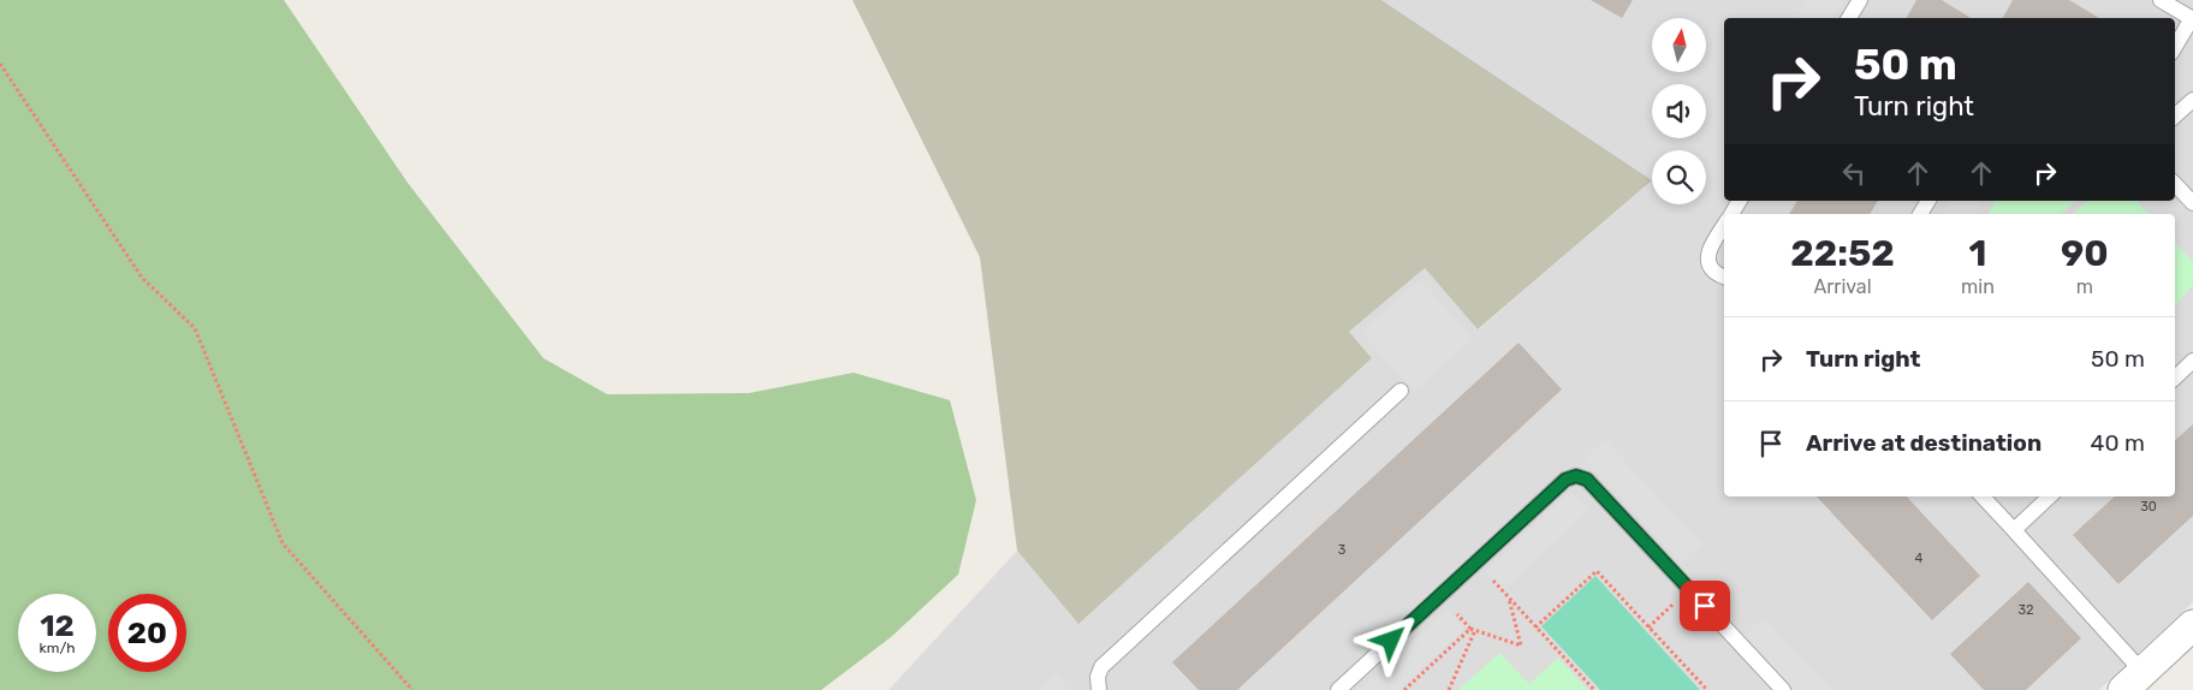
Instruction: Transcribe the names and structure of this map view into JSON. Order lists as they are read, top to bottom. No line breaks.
{"house_numbers":["30","3","4","32"],"north":"top","page":{"turn":["50 m","Turn right"],"eta":["22:52","Arrival","1","min","90","m"],"list":[{"name":"Turn right","value":"50 m"},{"name":"Arrive at destination","value":"40 m"}],"speed":"12 km/h","limit":"20"}}
